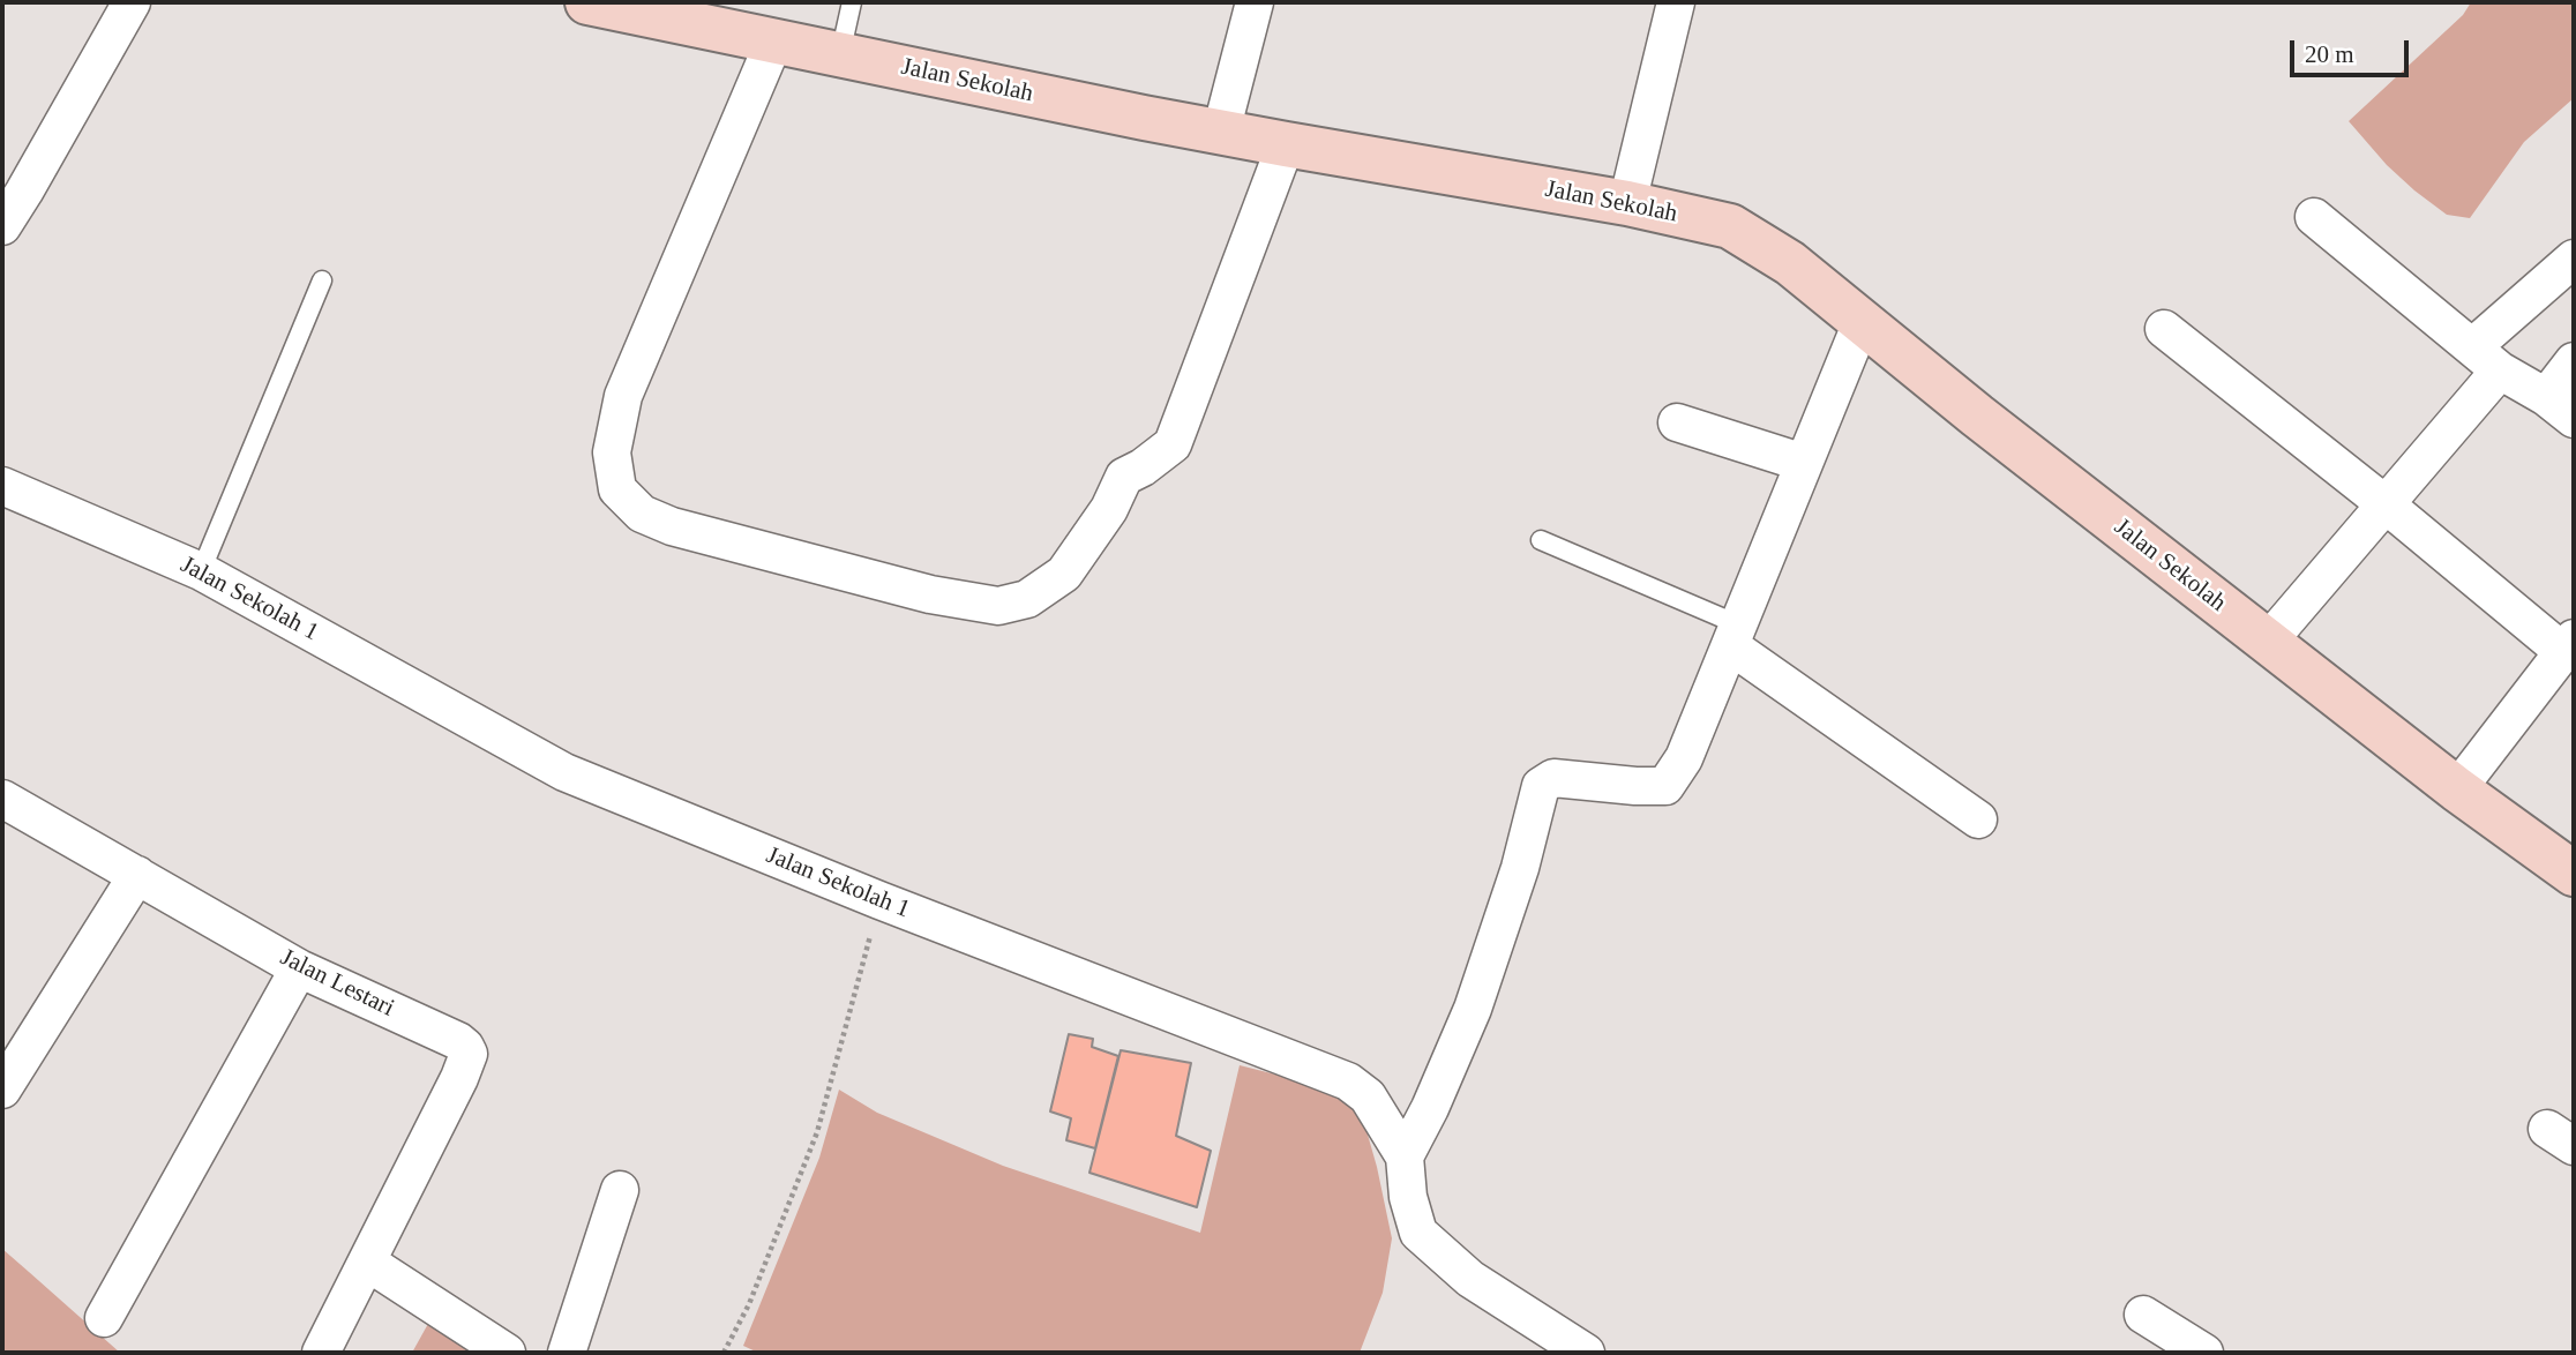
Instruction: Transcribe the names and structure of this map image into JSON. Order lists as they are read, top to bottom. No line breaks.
{"streets":{"street":["Jalan Sekolah","Jalan Sekolah 1","Jalan Lestari"]},"scale_bar":"20 m"}
